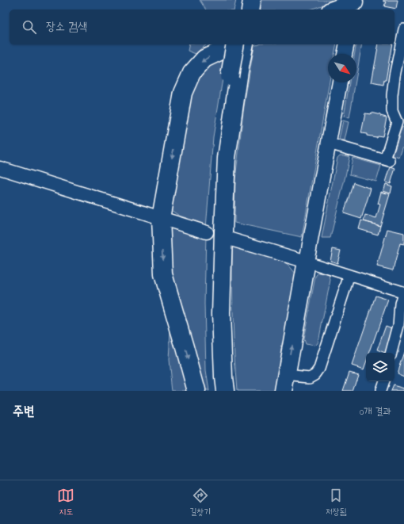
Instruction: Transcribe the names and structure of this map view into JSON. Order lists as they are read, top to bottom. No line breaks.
{"north":"bottom right","page":{"search":"장소 검색","heading":["주변","0개 결과"],"nav":["지도","길찾기","저장됨"]}}
